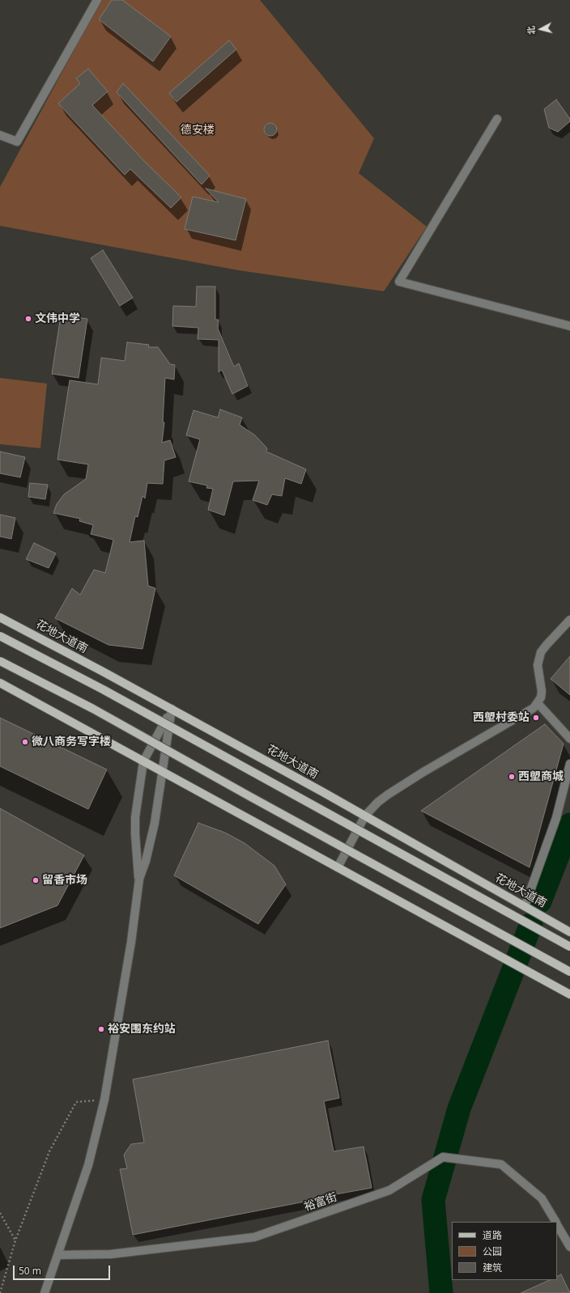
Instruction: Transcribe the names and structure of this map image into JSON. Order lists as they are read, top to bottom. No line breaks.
{"streets":{"main road":["花地大道南"],"street":["裕富街"]},"parks":["德安楼"],"places":["文伟中学","西塱村委站","微八商务写字楼","西塱商城","留香市场","裕安围东约站"],"legend":["道路","公园","建筑"],"scale_bar":"50 m","north":"left"}
